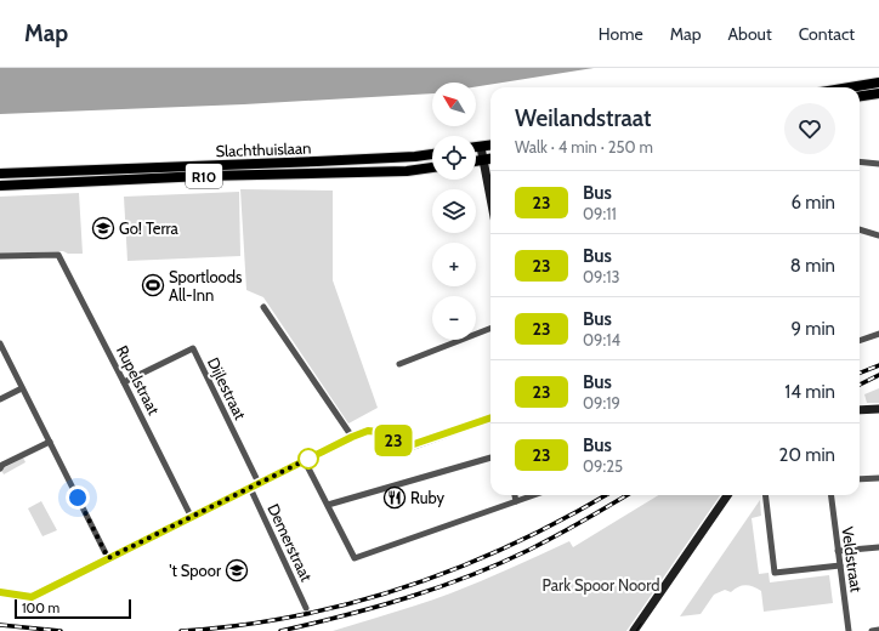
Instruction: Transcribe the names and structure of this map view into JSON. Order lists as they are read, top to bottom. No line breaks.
{"streets":{"main road":["Slachthuislaan","R10"],"street":["Rupelstraat","Dijlestraat","Demerstraat","Veldstraat"]},"crossings":[["Rupelstraat","Dijlestraat"]],"parks":["Park Spoor Noord"],"places":{"school or university":["Go! Terra","'t Spoor"],"sports":["Sportloods All-Inn"],"restaurant":["Ruby"]},"lines":["bus line 23"],"scale_bar":"100 m","north":"top left","page":{"header":"Map","nav":["Home","Map","About","Contact"],"on_map":"23","map_buttons":["+","−"],"heading":["Weilandstraat","Walk · 4 min · 250 m"],"list":[{"mark":"23","name":"Bus","note":"09:11","value":"6 min"},{"mark":"23","name":"Bus","note":"09:13","value":"8 min"},{"mark":"23","name":"Bus","note":"09:14","value":"9 min"},{"mark":"23","name":"Bus","note":"09:19","value":"14 min"},{"mark":"23","name":"Bus","note":"09:25","value":"20 min"}],"scale":"100 m"}}
